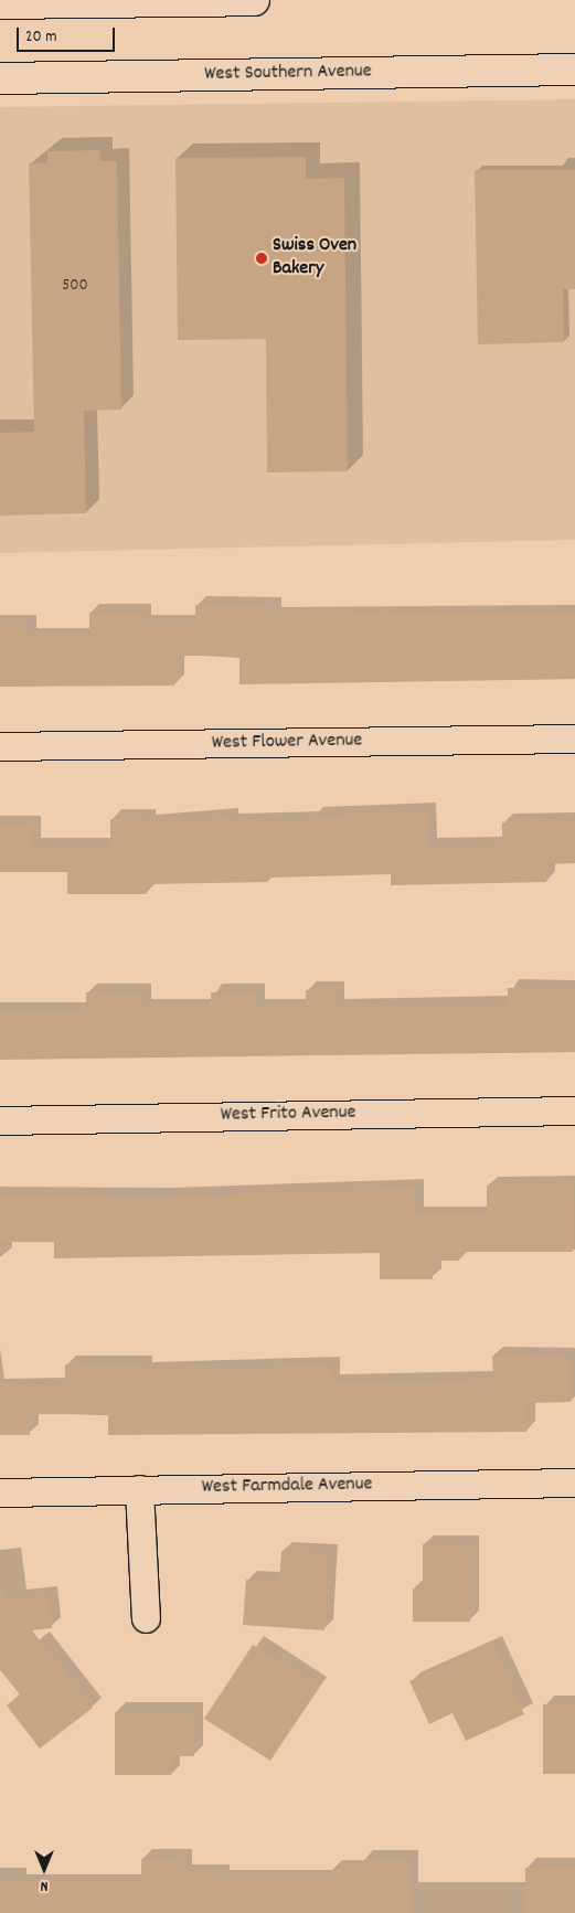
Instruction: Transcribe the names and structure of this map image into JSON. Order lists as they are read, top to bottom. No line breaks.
{"streets":{"main road":["West Southern Avenue"],"street":["West Flower Avenue","West Frito Avenue","West Farmdale Avenue"]},"places":["Swiss Oven Bakery"],"house_numbers":["500"],"scale_bar":"20 m","north":"bottom"}
